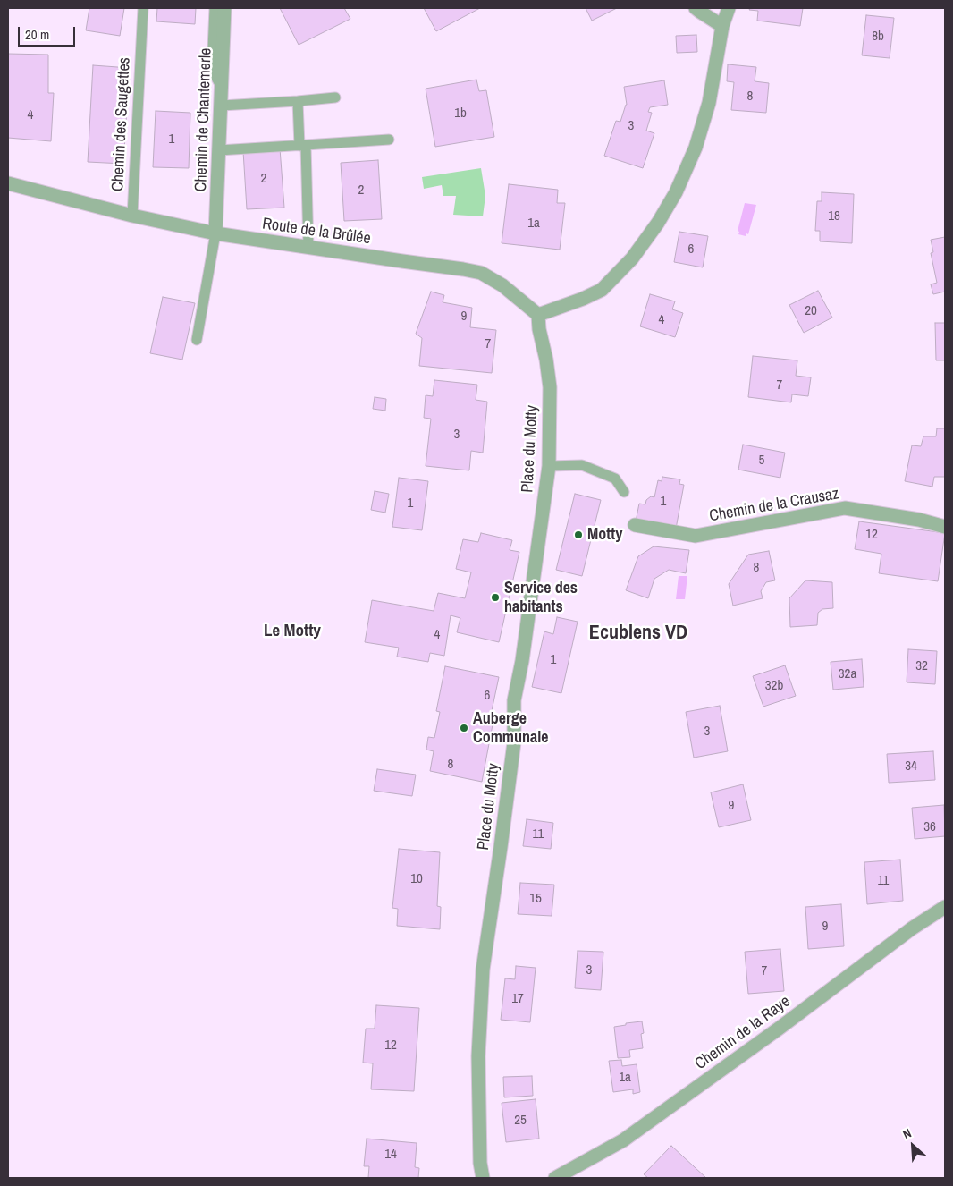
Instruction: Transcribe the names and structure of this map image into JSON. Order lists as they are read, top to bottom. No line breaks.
{"streets":{"street":["Chemin de Chantemerle","Route de la Brûlée","Place du Motty","Chemin de la Crausaz","Chemin de la Raye"],"lane":["Chemin des Saugettes"]},"crossings":[["Chemin de Chantemerle","Route de la Brûlée"],["Chemin des Saugettes","Route de la Brûlée"],["Route de la Brûlée","Place du Motty"]],"districts":["Le Motty","Ecublens VD"],"places":["Motty","Service des habitants","Auberge Communale"],"house_numbers":["8b","8","1b","4","3","1","2","2","18","1a","6","20","9","4","7","7","3","5","1","1","12","8","4","1","32","32a","32b","6","3","8","34","9","36","11","10","11","15","9","3","7","17","12","1a","25","14"],"scale_bar":"20 m","north":"top left"}
